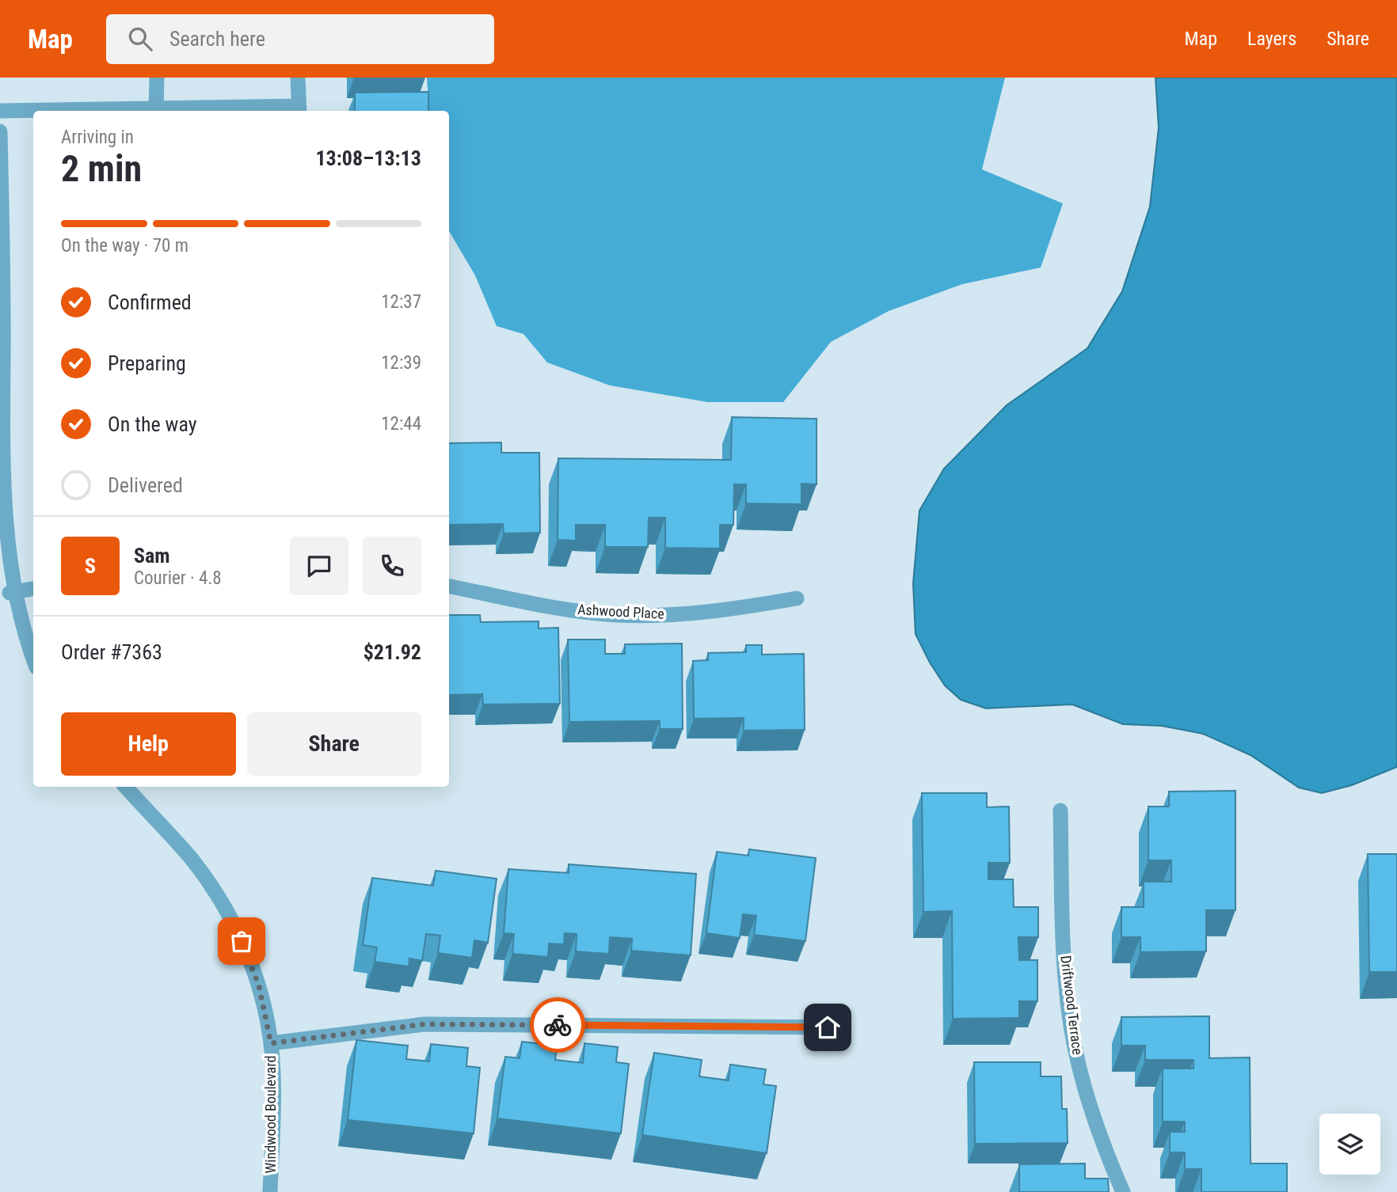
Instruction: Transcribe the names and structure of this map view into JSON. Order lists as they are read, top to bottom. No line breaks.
{"streets":{"street":["Ashwood Place","Driftwood Terrace","Windwood Boulevard"]},"page":{"header":"Map","search":"Search here","nav":["Map","Layers","Share"],"heading":["2 min","Arriving in","13:08–13:13"],"panel":["Sam","Courier · 4.8","Order #7363","$21.92"],"bar":"On the way · 70 m","list":[["Confirmed","12:37"],["Preparing","12:39"],["On the way","12:44"],"Delivered"],"round":"S","buttons":["Help","Share"]}}
